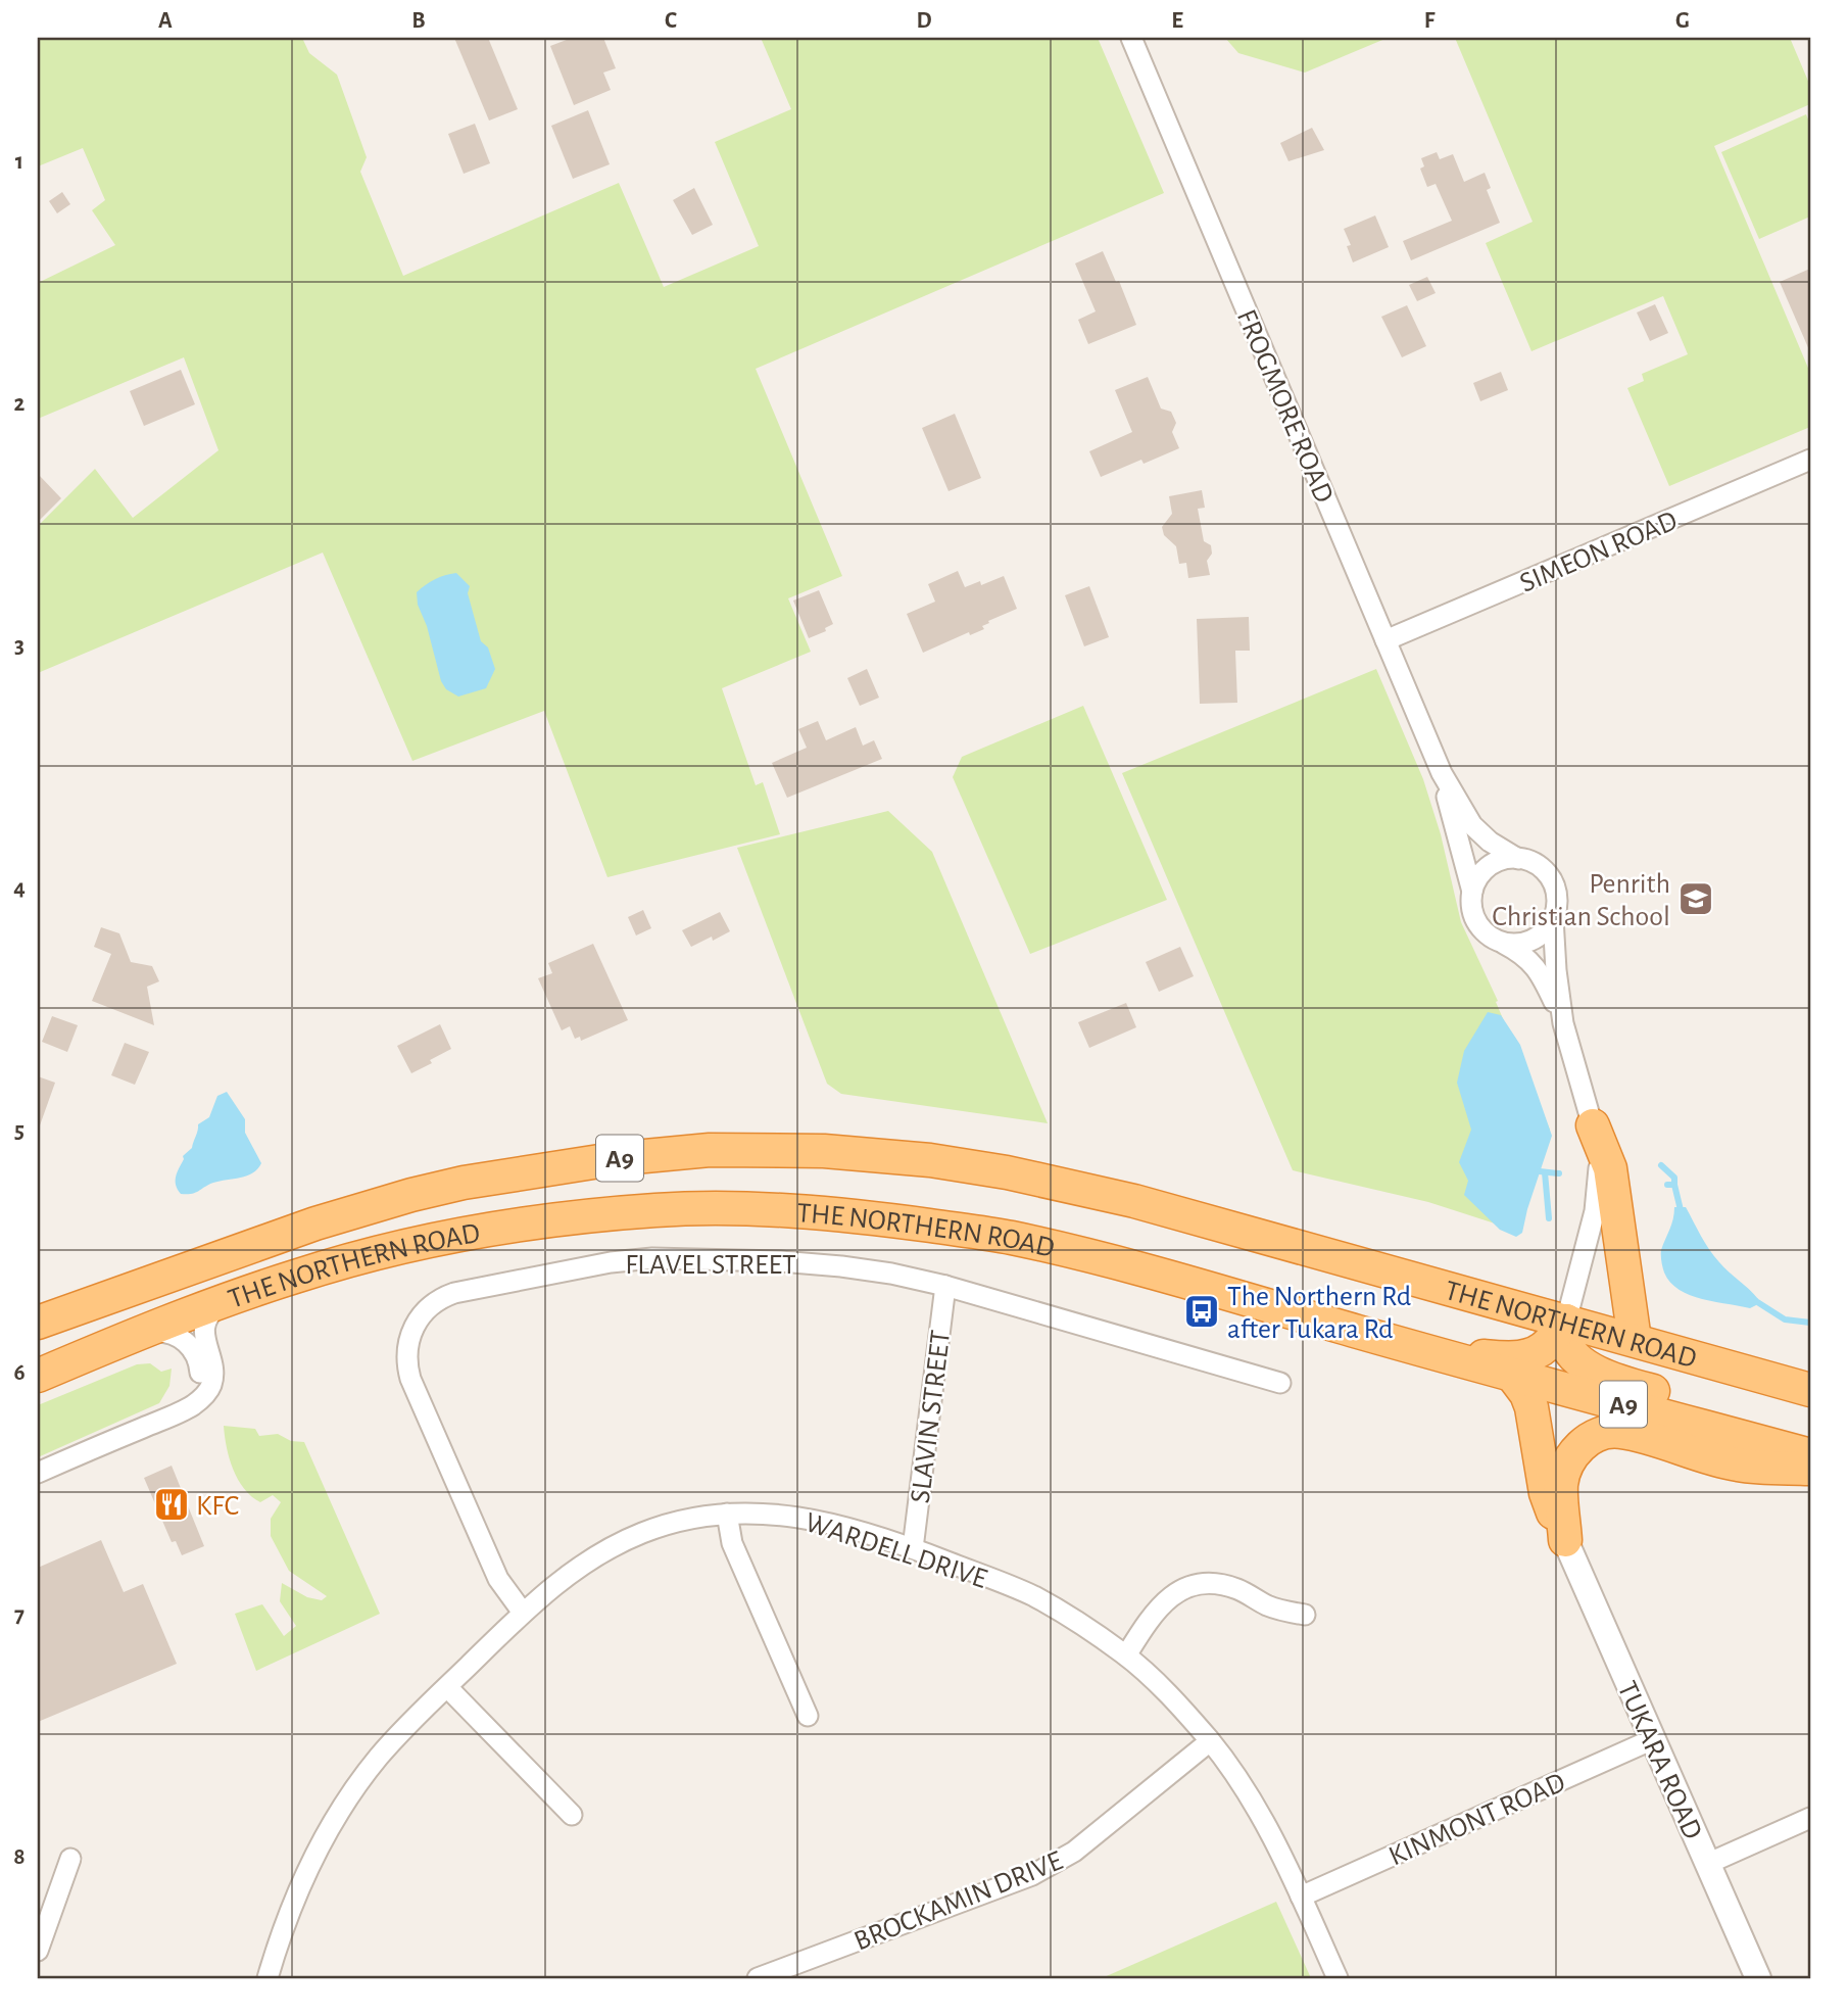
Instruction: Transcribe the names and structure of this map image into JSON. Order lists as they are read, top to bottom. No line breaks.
{"streets":{"highway":["A9","THE NORTHERN ROAD"],"street":["FROGMORE ROAD","SIMEON ROAD","FLAVEL STREET","SLAVIN STREET","WARDELL DRIVE","TUKARA ROAD","KINMONT ROAD","BROCKAMIN DRIVE"]},"crossings":[["FROGMORE ROAD","SIMEON ROAD"],["FLAVEL STREET","SLAVIN STREET"],["FLAVEL STREET","WARDELL DRIVE"],["SLAVIN STREET","WARDELL DRIVE"],["WARDELL DRIVE","KINMONT ROAD"],["WARDELL DRIVE","BROCKAMIN DRIVE"],["TUKARA ROAD","KINMONT ROAD"]],"places":{"school or university":["Penrith Christian School"],"bus stop":["The Northern Rd after Tukara Rd"],"restaurant":["KFC"]},"grid":{"columns":["A","B","C","D","E","F","G"],"rows":["1","2","3","4","5","6","7","8"]}}
